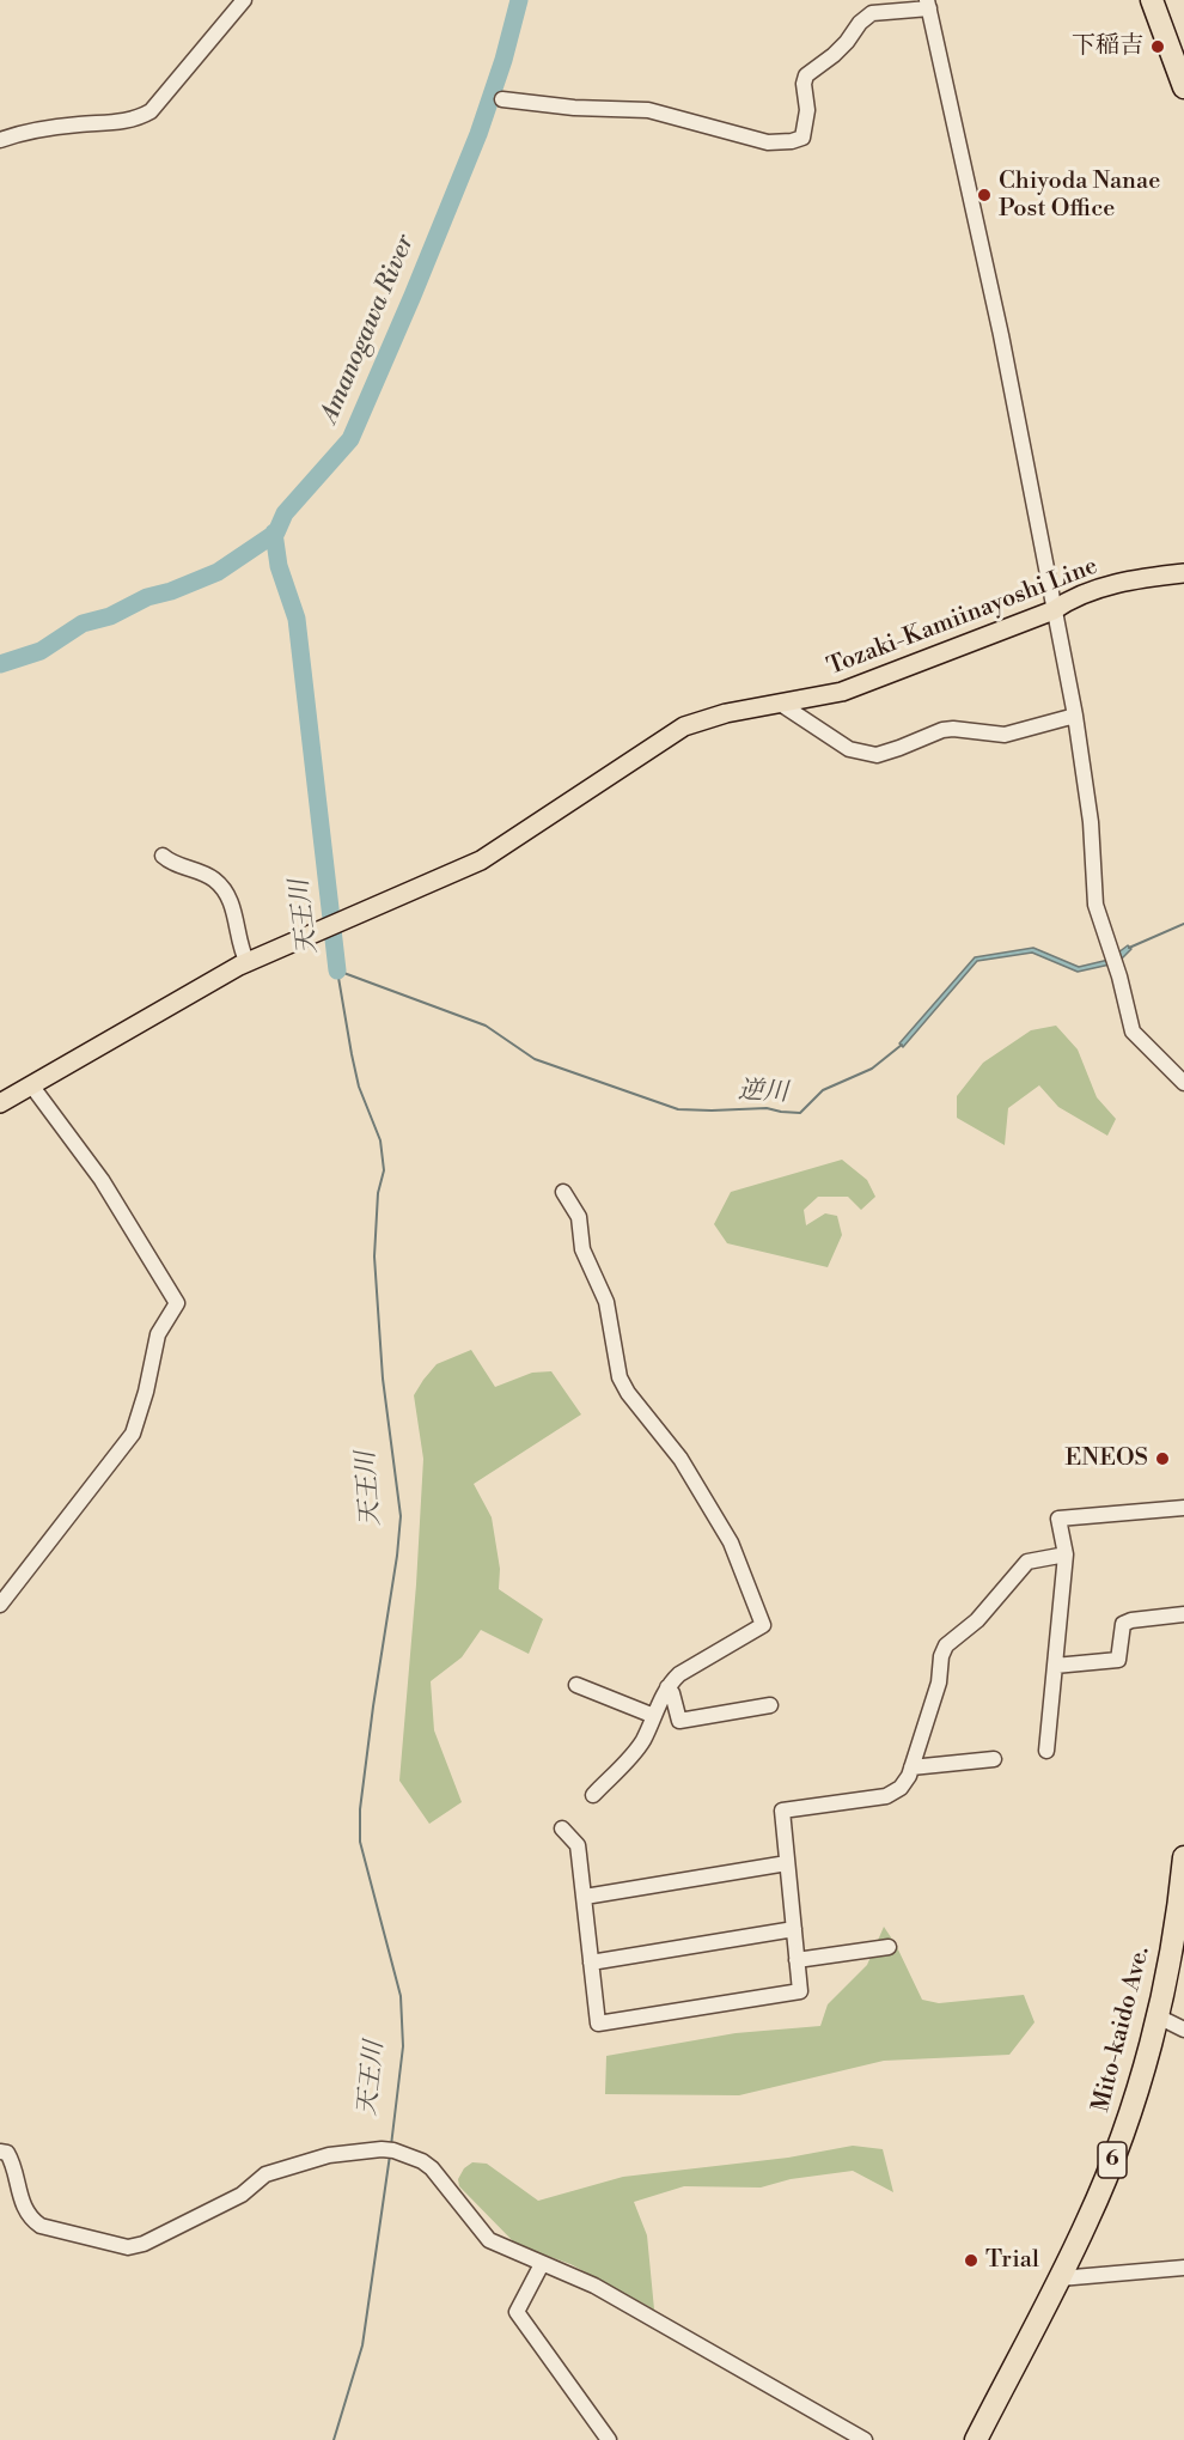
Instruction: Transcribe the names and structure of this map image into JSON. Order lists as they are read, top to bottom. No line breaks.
{"streets":{"highway":["Mito-kaido Ave.","6"],"main road":["Tozaki-Kamiinayoshi Line"]},"water":["Amanogawa River","天王川","逆川"],"places":["下稲吉","Chiyoda Nanae Post Office","ENEOS","Trial"]}
